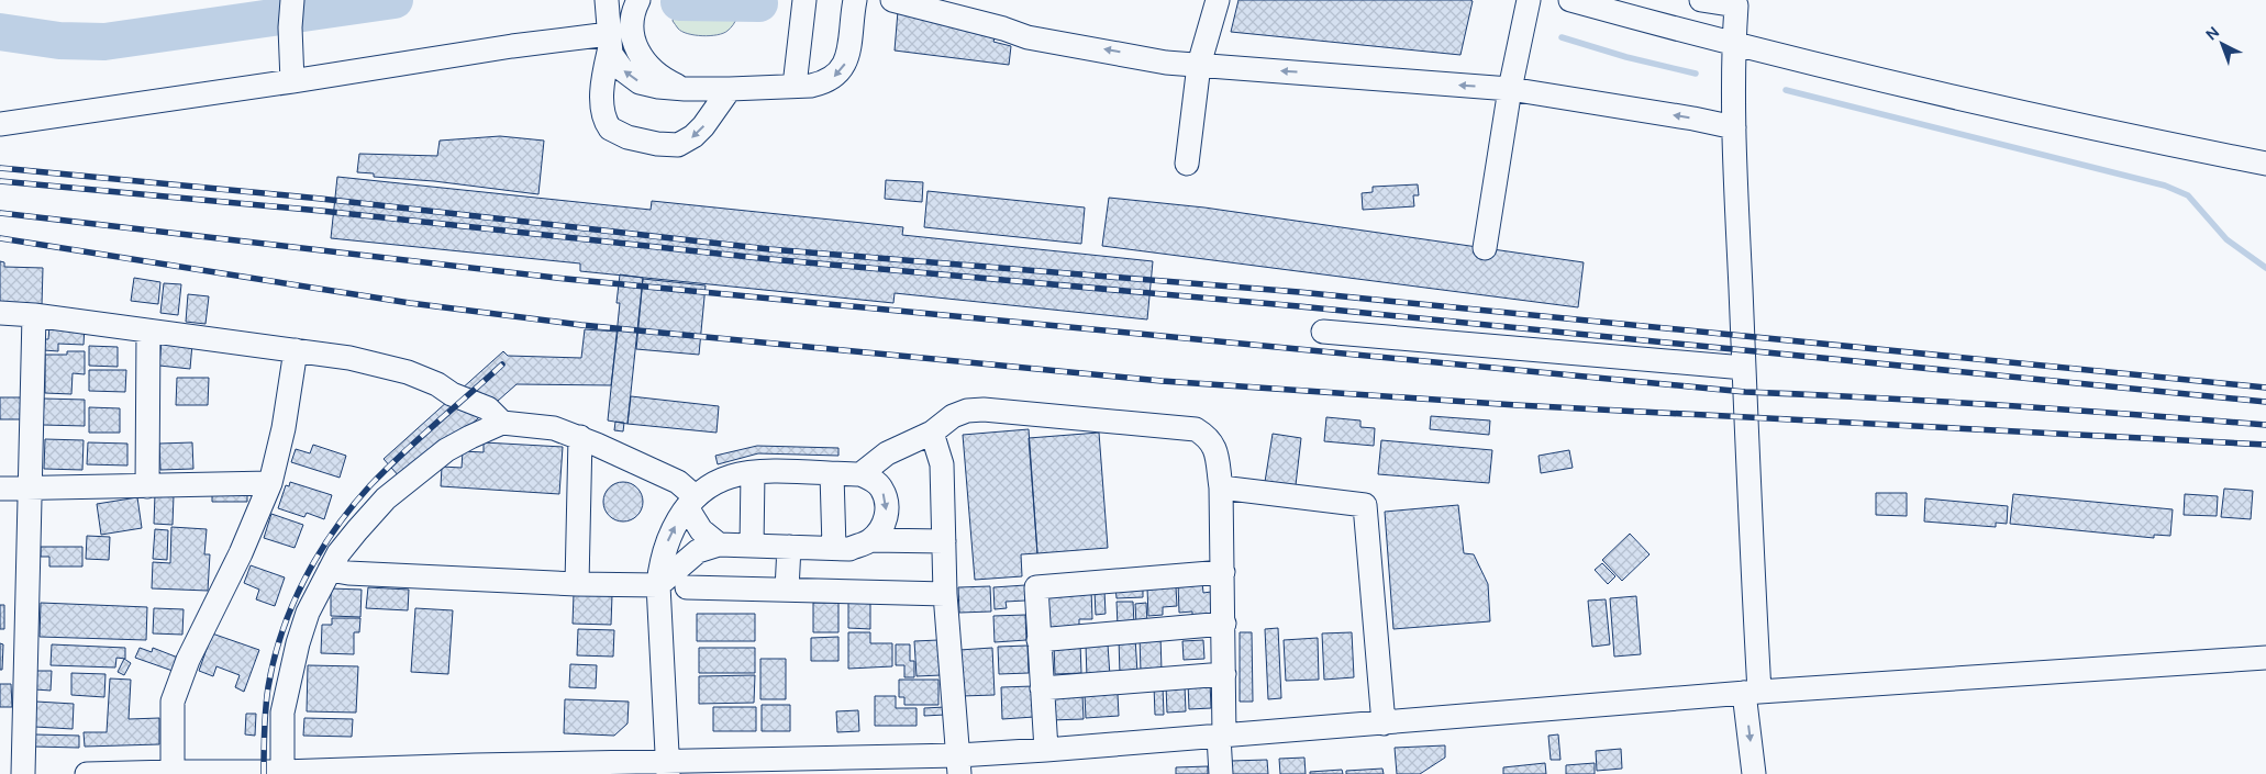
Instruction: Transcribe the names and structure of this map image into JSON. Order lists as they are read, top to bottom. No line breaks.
{"north":"top left"}
